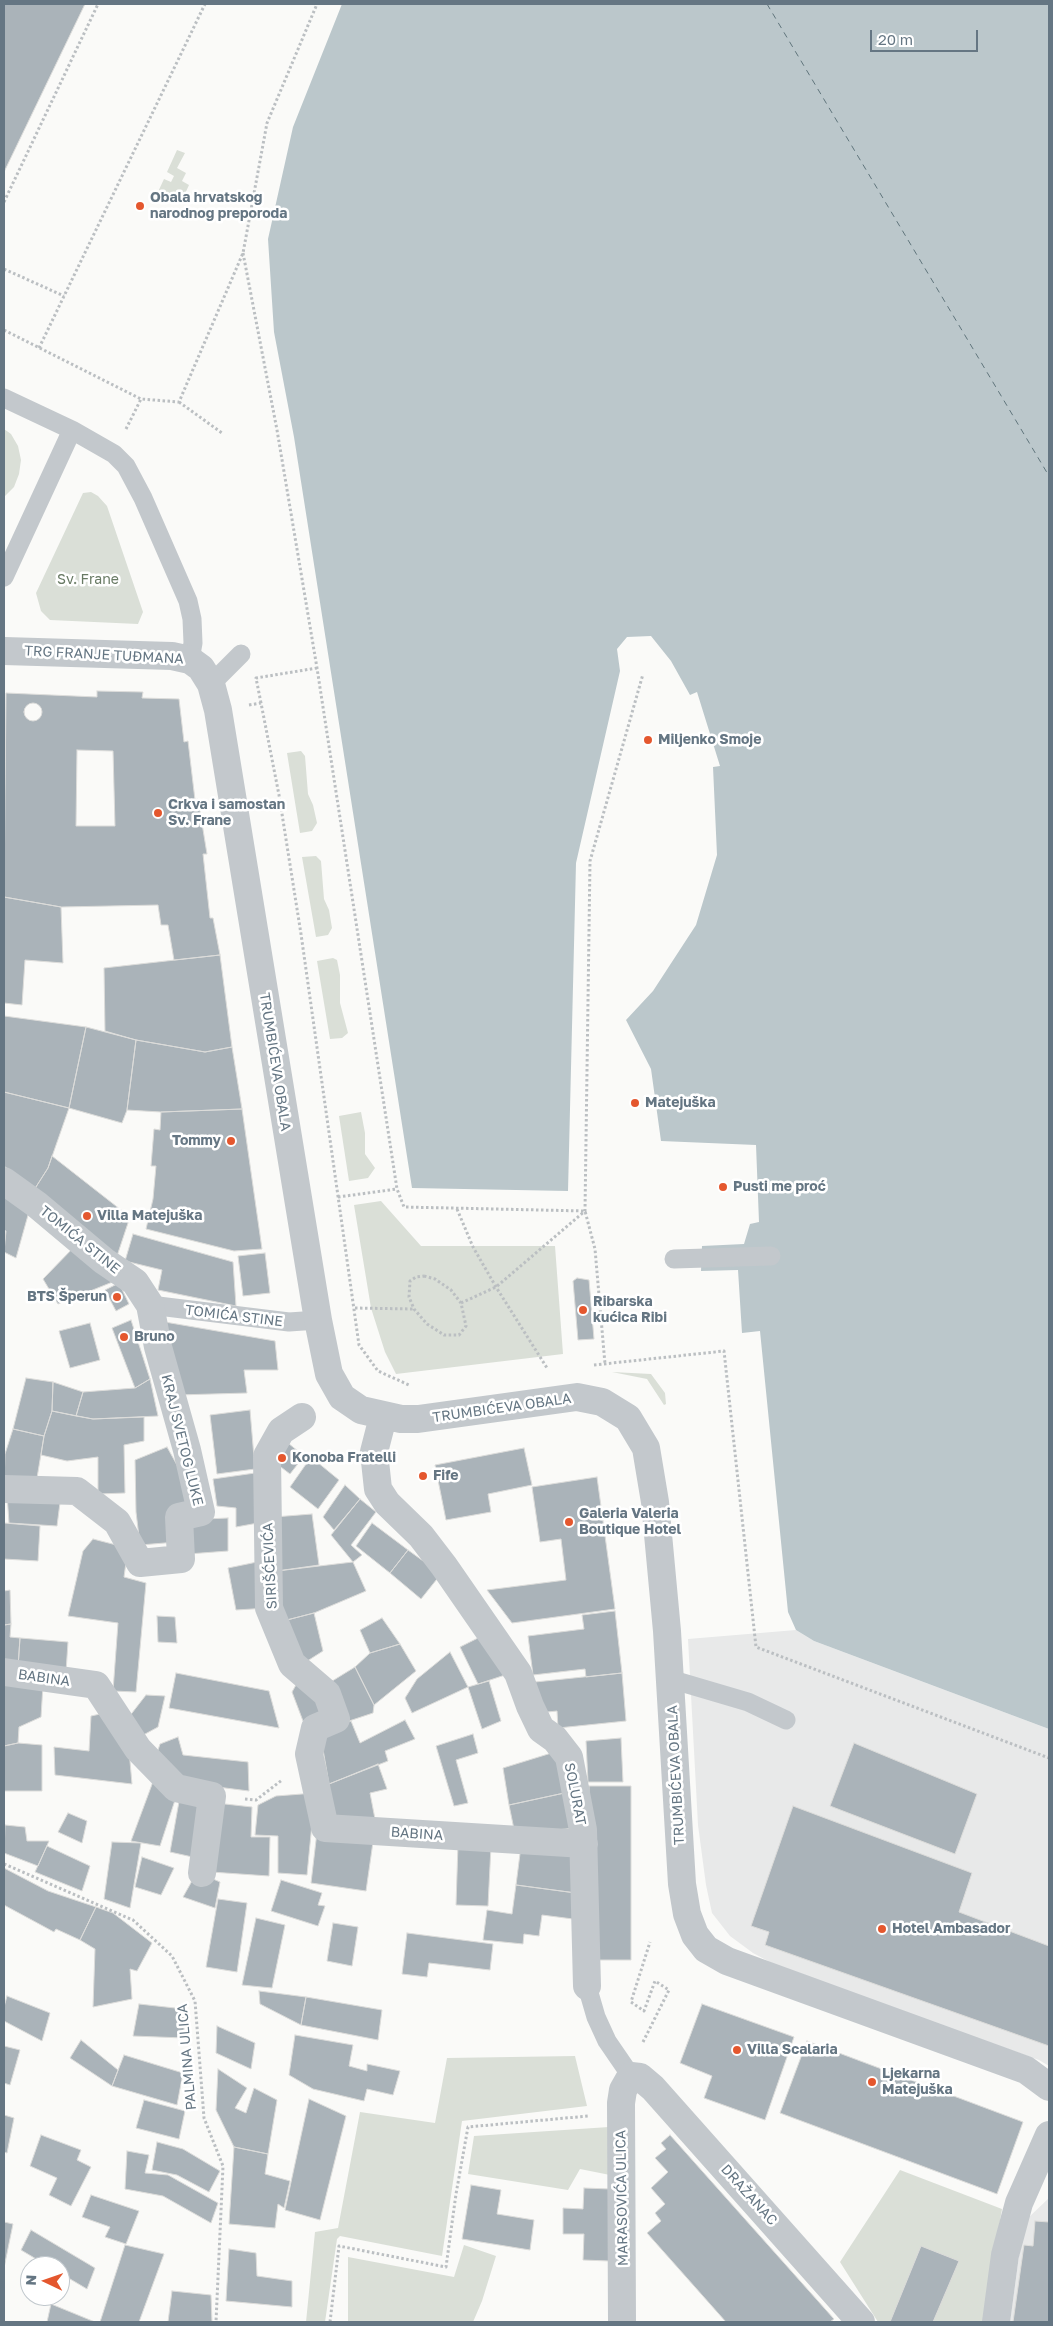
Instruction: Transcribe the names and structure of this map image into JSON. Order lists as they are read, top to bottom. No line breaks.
{"streets":{"street":["TRG FRANJE TUĐMANA","TRUMBIĆEVA OBALA","TOMIĆA STINE","KRAJ SVETOG LUKE","SIRIŠĆEVIĆA","BABINA","SOLURAT","DRAŽANAC","MARASOVIĆA ULICA"],"path":["PALMINA ULICA"]},"crossings":[["TRG FRANJE TUĐMANA","TRUMBIĆEVA OBALA"],["TRUMBIĆEVA OBALA","TOMIĆA STINE"],["TRUMBIĆEVA OBALA","SOLURAT"],["TOMIĆA STINE","KRAJ SVETOG LUKE"],["SIRIŠĆEVIĆA","BABINA"],["BABINA","SOLURAT"],["SOLURAT","DRAŽANAC"],["SOLURAT","MARASOVIĆA ULICA"],["DRAŽANAC","MARASOVIĆA ULICA"]],"parks":["Sv. Frane"],"places":["Obala hrvatskog narodnog preporoda","Miljenko Smoje","Crkva i samostan Sv. Frane","Matejuška","Tommy","Pusti me proć","Villa Matejuška","BTS Šperun","Ribarska kućica Ribi","Bruno","Konoba Fratelli","Fife","Galeria Valeria Boutique Hotel","Hotel Ambasador","Villa Scalaria","Ljekarna Matejuška"],"scale_bar":"20 m","north":"left"}
